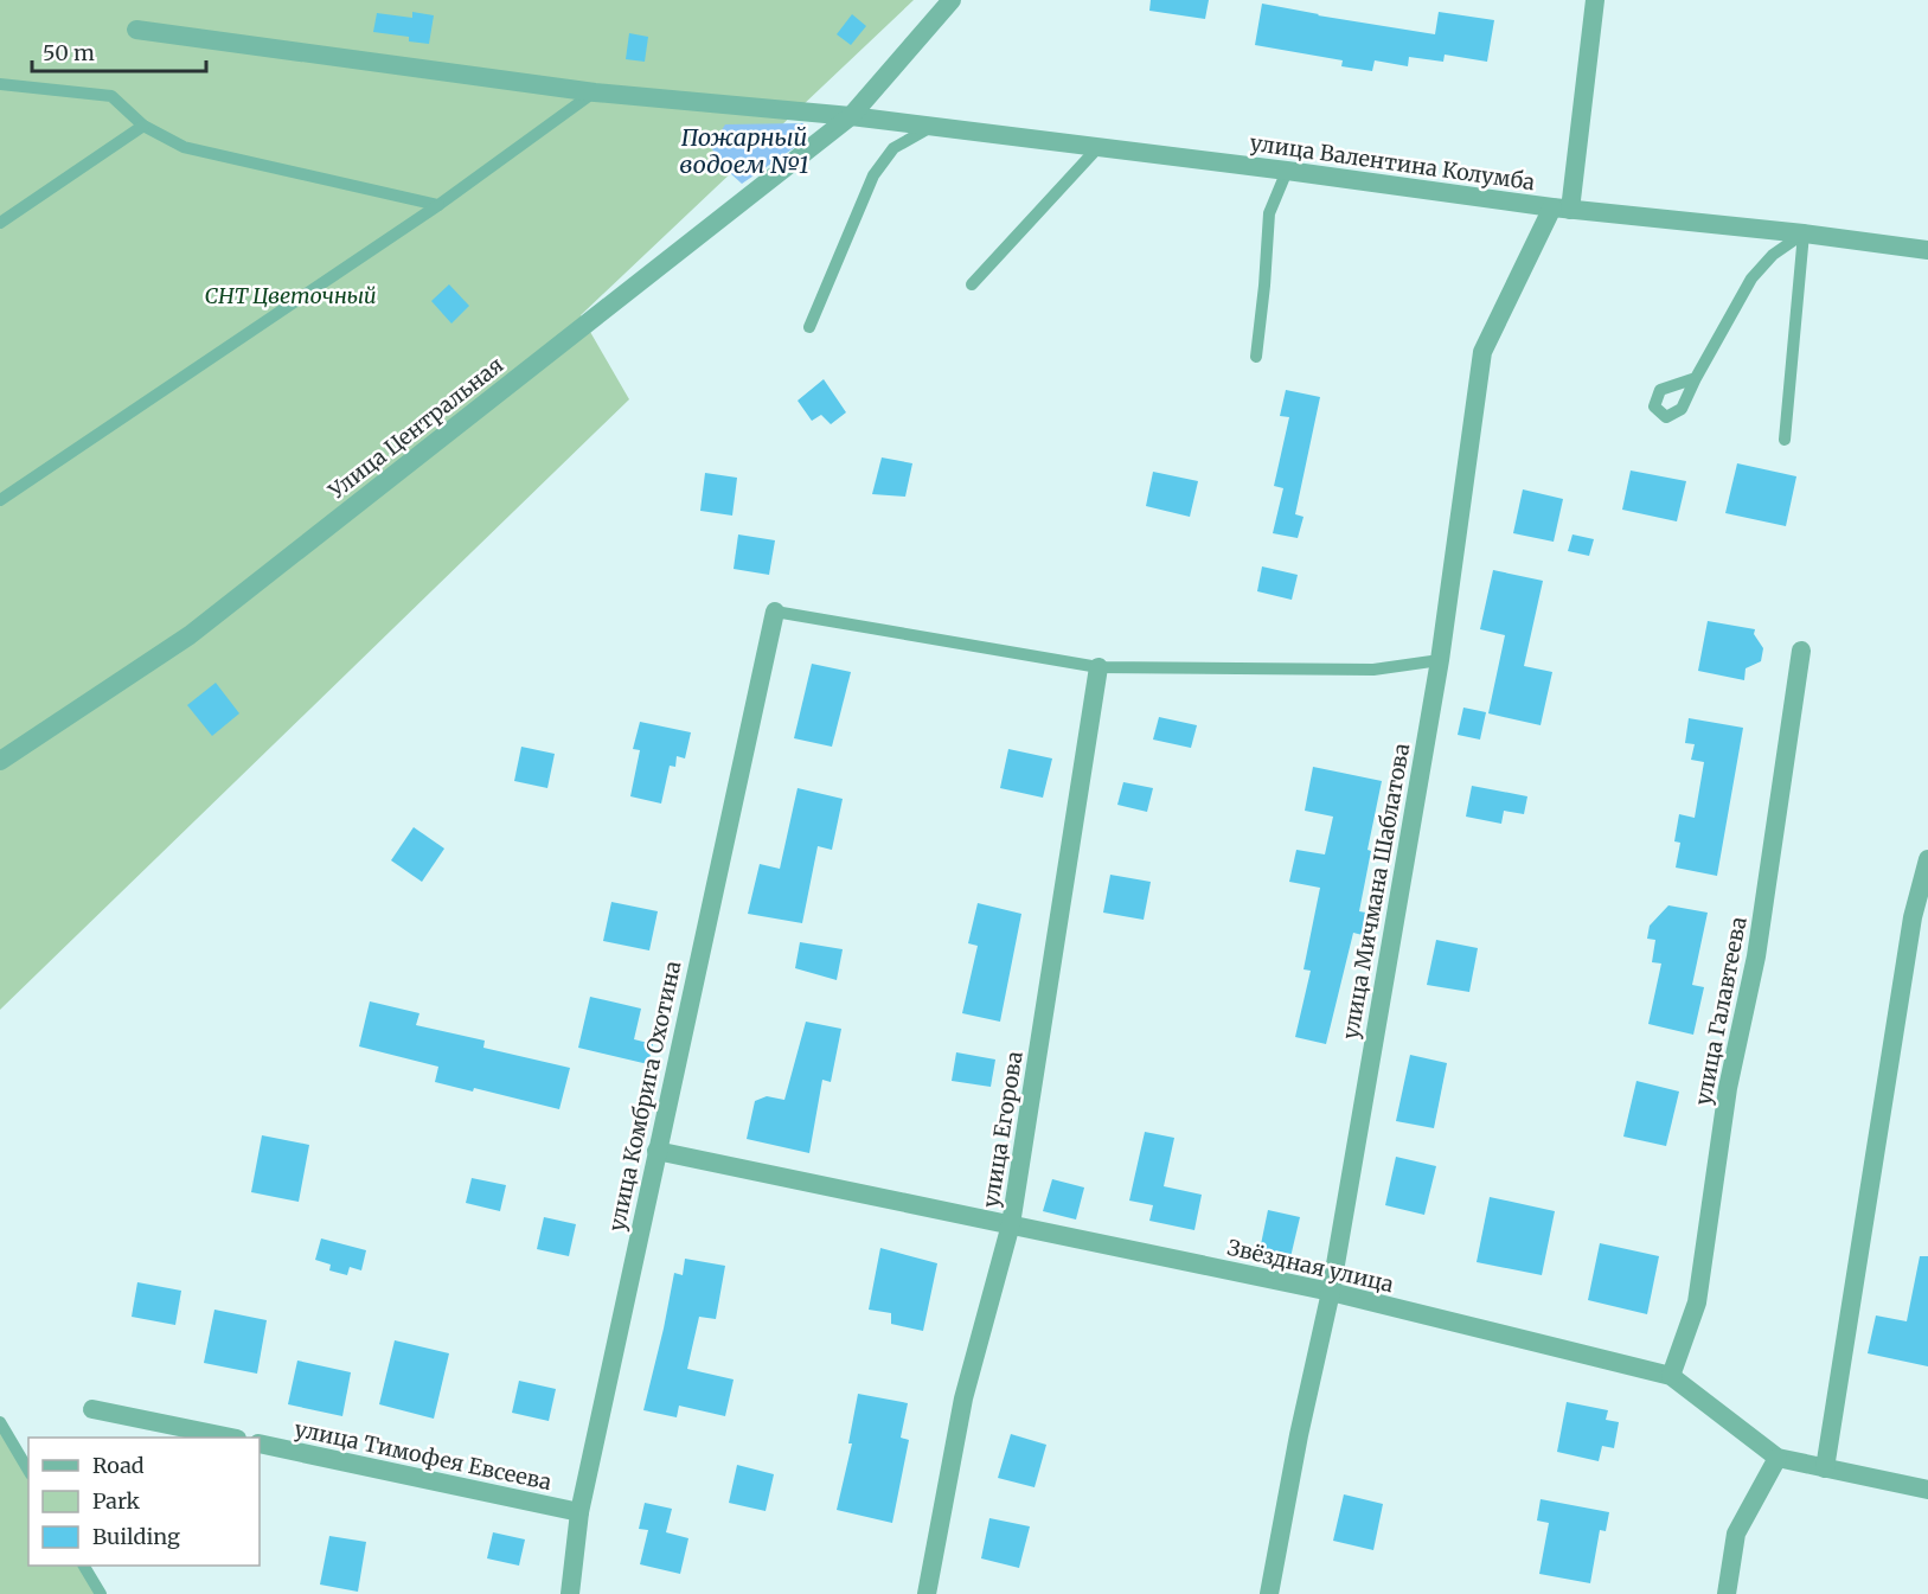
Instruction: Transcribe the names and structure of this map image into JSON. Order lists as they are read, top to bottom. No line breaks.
{"streets":{"street":["улица Валентина Колумба","Улица Центральная","улица Мичмана Шаблатова","улица Галавтеева","улица Комбрига Охотина","улица Егорова","Звёздная улица","улица Тимофея Евсеева"]},"crossings":[["улица Валентина Колумба","Улица Центральная"],["улица Валентина Колумба","улица Мичмана Шаблатова"],["улица Мичмана Шаблатова","Звёздная улица"],["улица Галавтеева","Звёздная улица"],["улица Комбрига Охотина","Звёздная улица"],["улица Комбрига Охотина","улица Тимофея Евсеева"],["улица Егорова","Звёздная улица"]],"water":["Пожарный водоем №1"],"parks":["СНТ Цветочный"],"legend":["Road","Park","Building"],"scale_bar":"50 m"}
